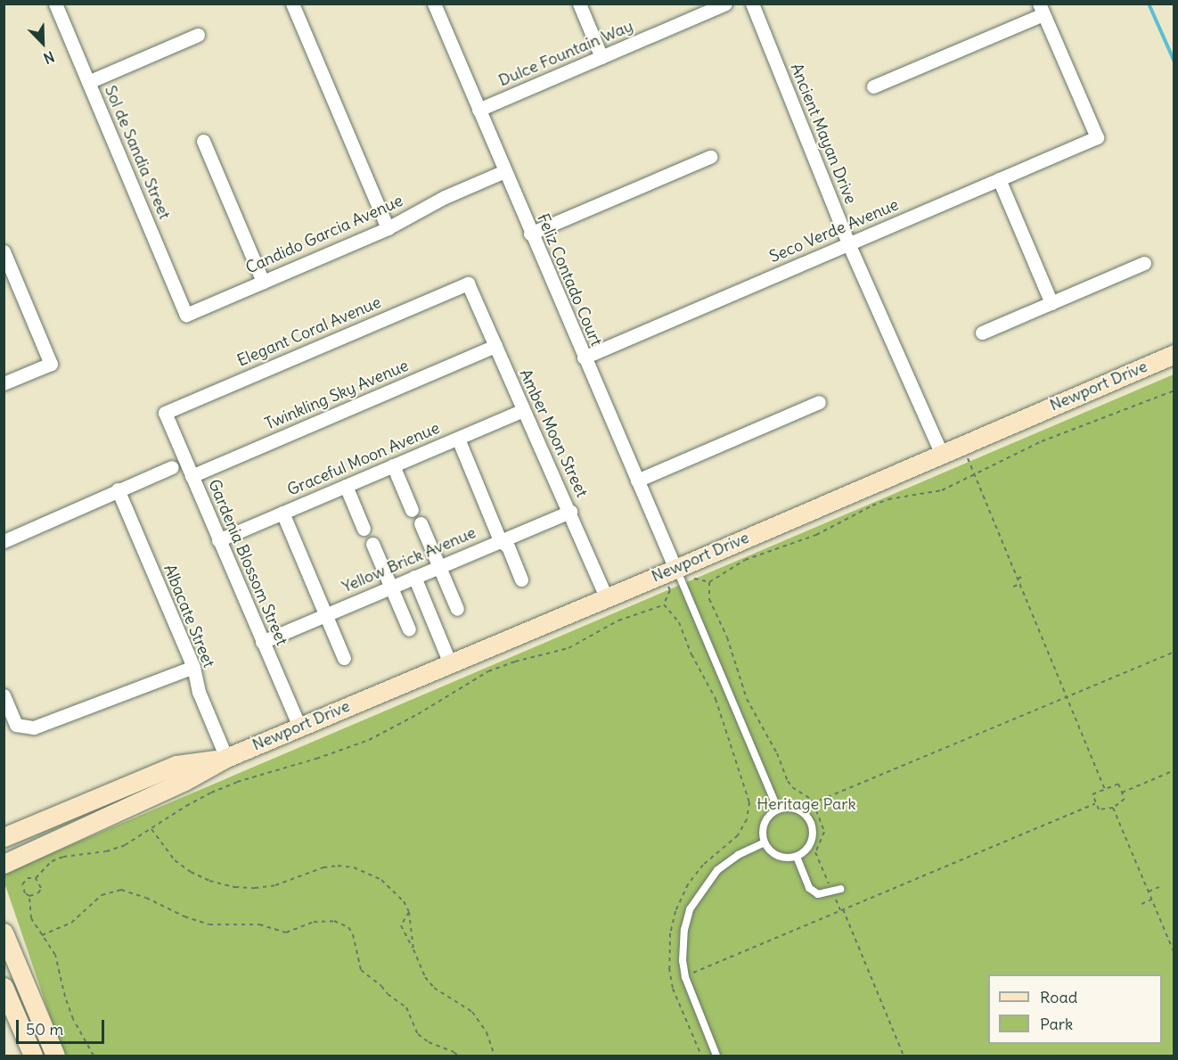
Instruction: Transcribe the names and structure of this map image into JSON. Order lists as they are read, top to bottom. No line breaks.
{"streets":{"street":["Dulce Fountain Way","Ancient Mayan Drive","Sol de Sandia Street","Seco Verde Avenue","Candido Garcia Avenue","Feliz Contado Court","Elegant Coral Avenue","Newport Drive","Twinkling Sky Avenue","Amber Moon Street","Graceful Moon Avenue","Yellow Brick Avenue","Gardenia Blossom Street","Albacate Street"]},"crossings":[["Dulce Fountain Way","Feliz Contado Court"],["Ancient Mayan Drive","Seco Verde Avenue"],["Ancient Mayan Drive","Newport Drive"],["Sol de Sandia Street","Candido Garcia Avenue"],["Seco Verde Avenue","Feliz Contado Court"],["Candido Garcia Avenue","Feliz Contado Court"],["Feliz Contado Court","Newport Drive"],["Elegant Coral Avenue","Amber Moon Street"],["Elegant Coral Avenue","Gardenia Blossom Street"],["Newport Drive","Amber Moon Street"],["Newport Drive","Gardenia Blossom Street"],["Newport Drive","Albacate Street"],["Twinkling Sky Avenue","Amber Moon Street"],["Twinkling Sky Avenue","Gardenia Blossom Street"],["Amber Moon Street","Graceful Moon Avenue"],["Amber Moon Street","Yellow Brick Avenue"],["Graceful Moon Avenue","Gardenia Blossom Street"],["Yellow Brick Avenue","Gardenia Blossom Street"]],"parks":["Heritage Park"],"legend":["Road","Park"],"scale_bar":"50 m","north":"bottom right"}
